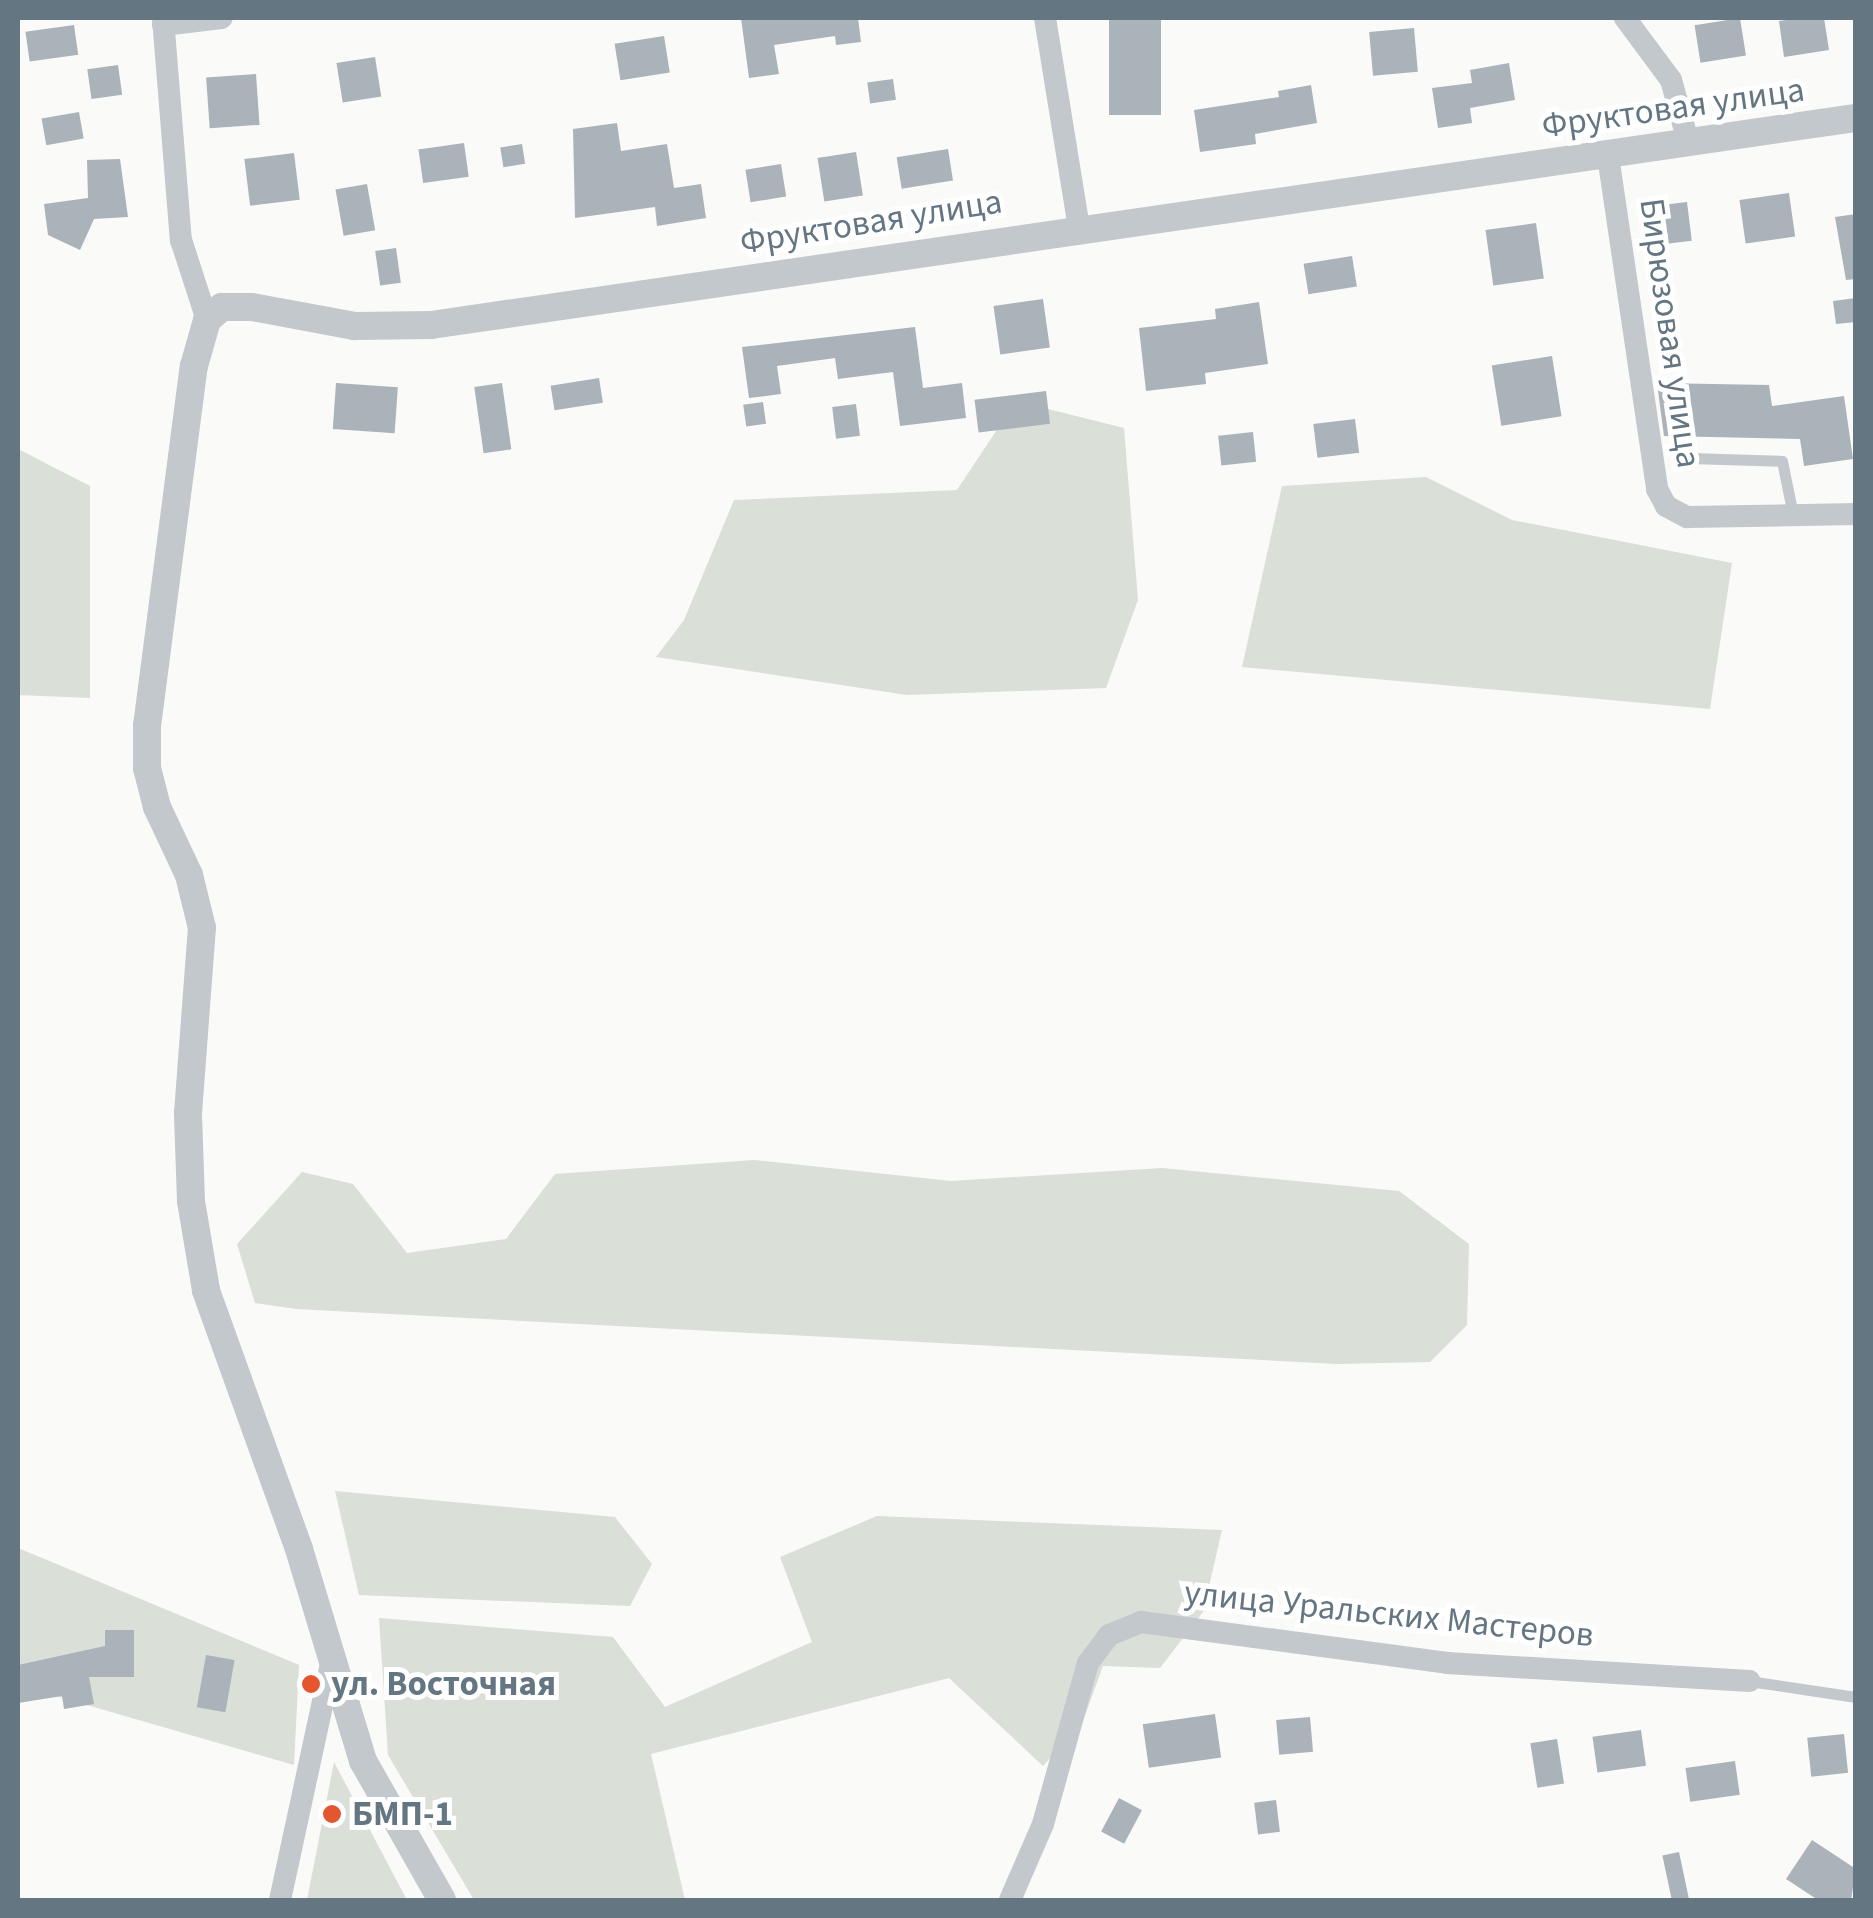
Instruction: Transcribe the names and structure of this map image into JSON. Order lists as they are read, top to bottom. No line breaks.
{"streets":{"street":["Фруктовая улица","Бирюзовая улица","улица Уральских Мастеров"]},"crossings":[["Фруктовая улица","Бирюзовая улица"]],"places":["ул. Восточная","БМП-1"]}
